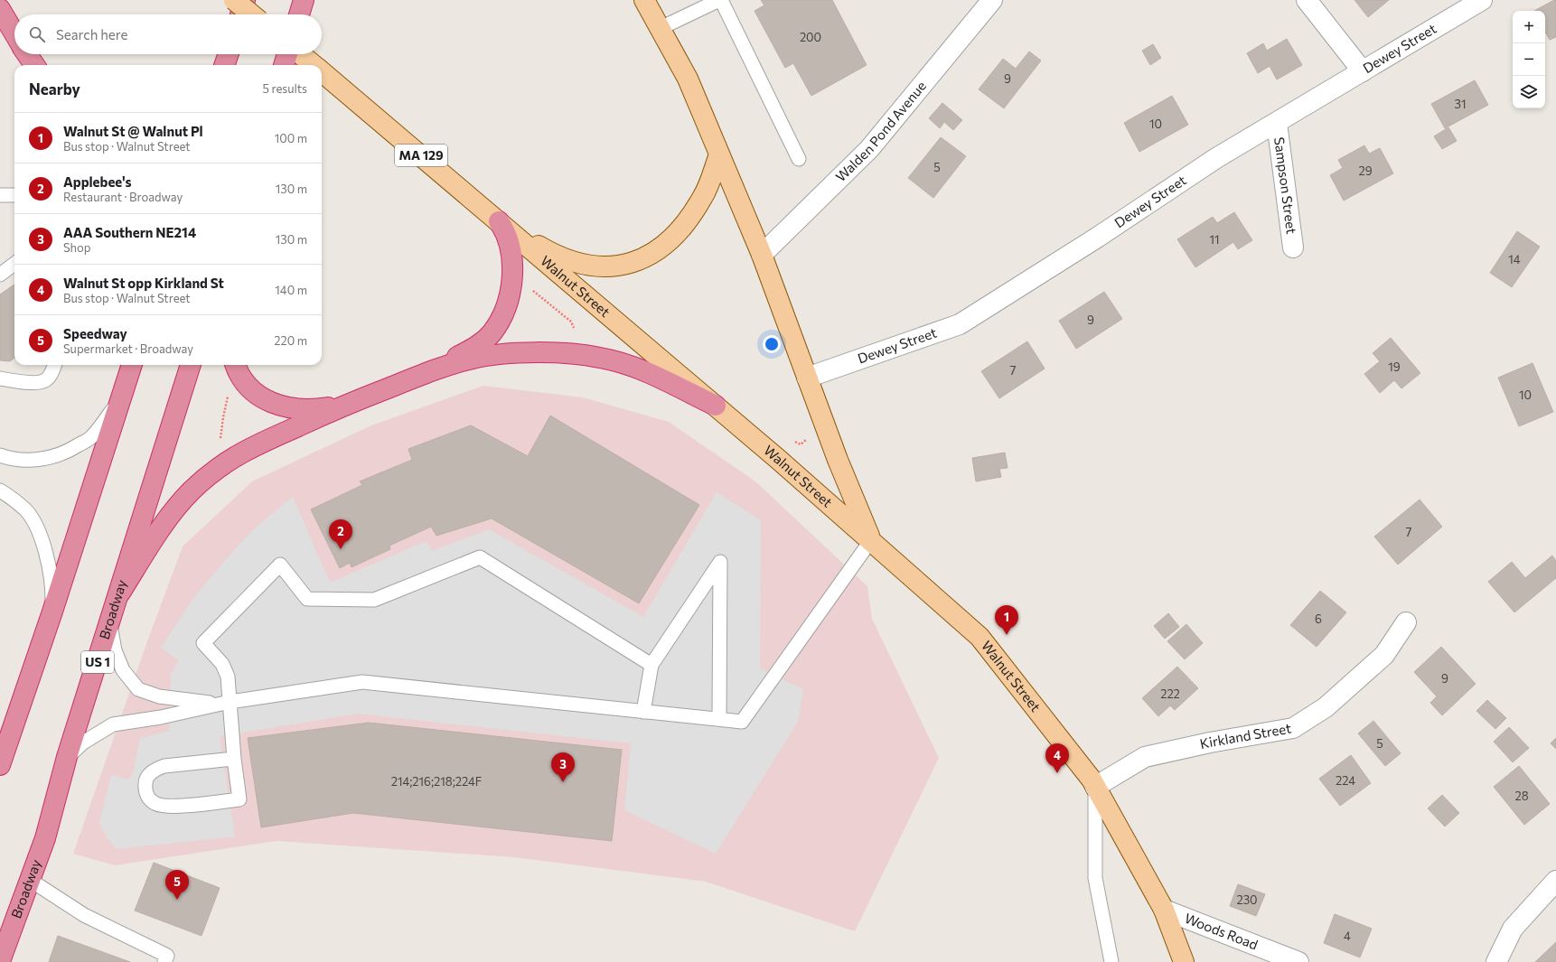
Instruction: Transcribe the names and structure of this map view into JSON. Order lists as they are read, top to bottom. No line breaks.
{"streets":{"highway":["MA 129","Broadway","US 1"],"main road":["Walnut Street"],"street":["Dewey Street","Walden Pond Avenue","Sampson Street","Kirkland Street","Woods Road"]},"crossings":[["Dewey Street","Sampson Street"],["MA 129","Walnut Street"],["Walnut Street","Kirkland Street"],["Walnut Street","Woods Road"]],"house_numbers":["200","9","31","10","5","29","11","14","9","19","7","10","7","6","9","222","5","224","214;216;218;224F","28","230","4"],"page":{"map_buttons":["+","−"],"search":"Search here","heading":["Nearby","5 results"],"list":[{"mark":"1","name":"Walnut St @ Walnut Pl","note":"Bus stop · Walnut Street","value":"100 m"},{"mark":"2","name":"Applebee's","note":"Restaurant · Broadway","value":"130 m"},{"mark":"3","name":"AAA Southern NE214","note":"Shop","value":"130 m"},{"mark":"4","name":"Walnut St opp Kirkland St","note":"Bus stop · Walnut Street","value":"140 m"},{"mark":"5","name":"Speedway","note":"Supermarket · Broadway","value":"220 m"}],"pins":["2","1","4","3","5"]}}
